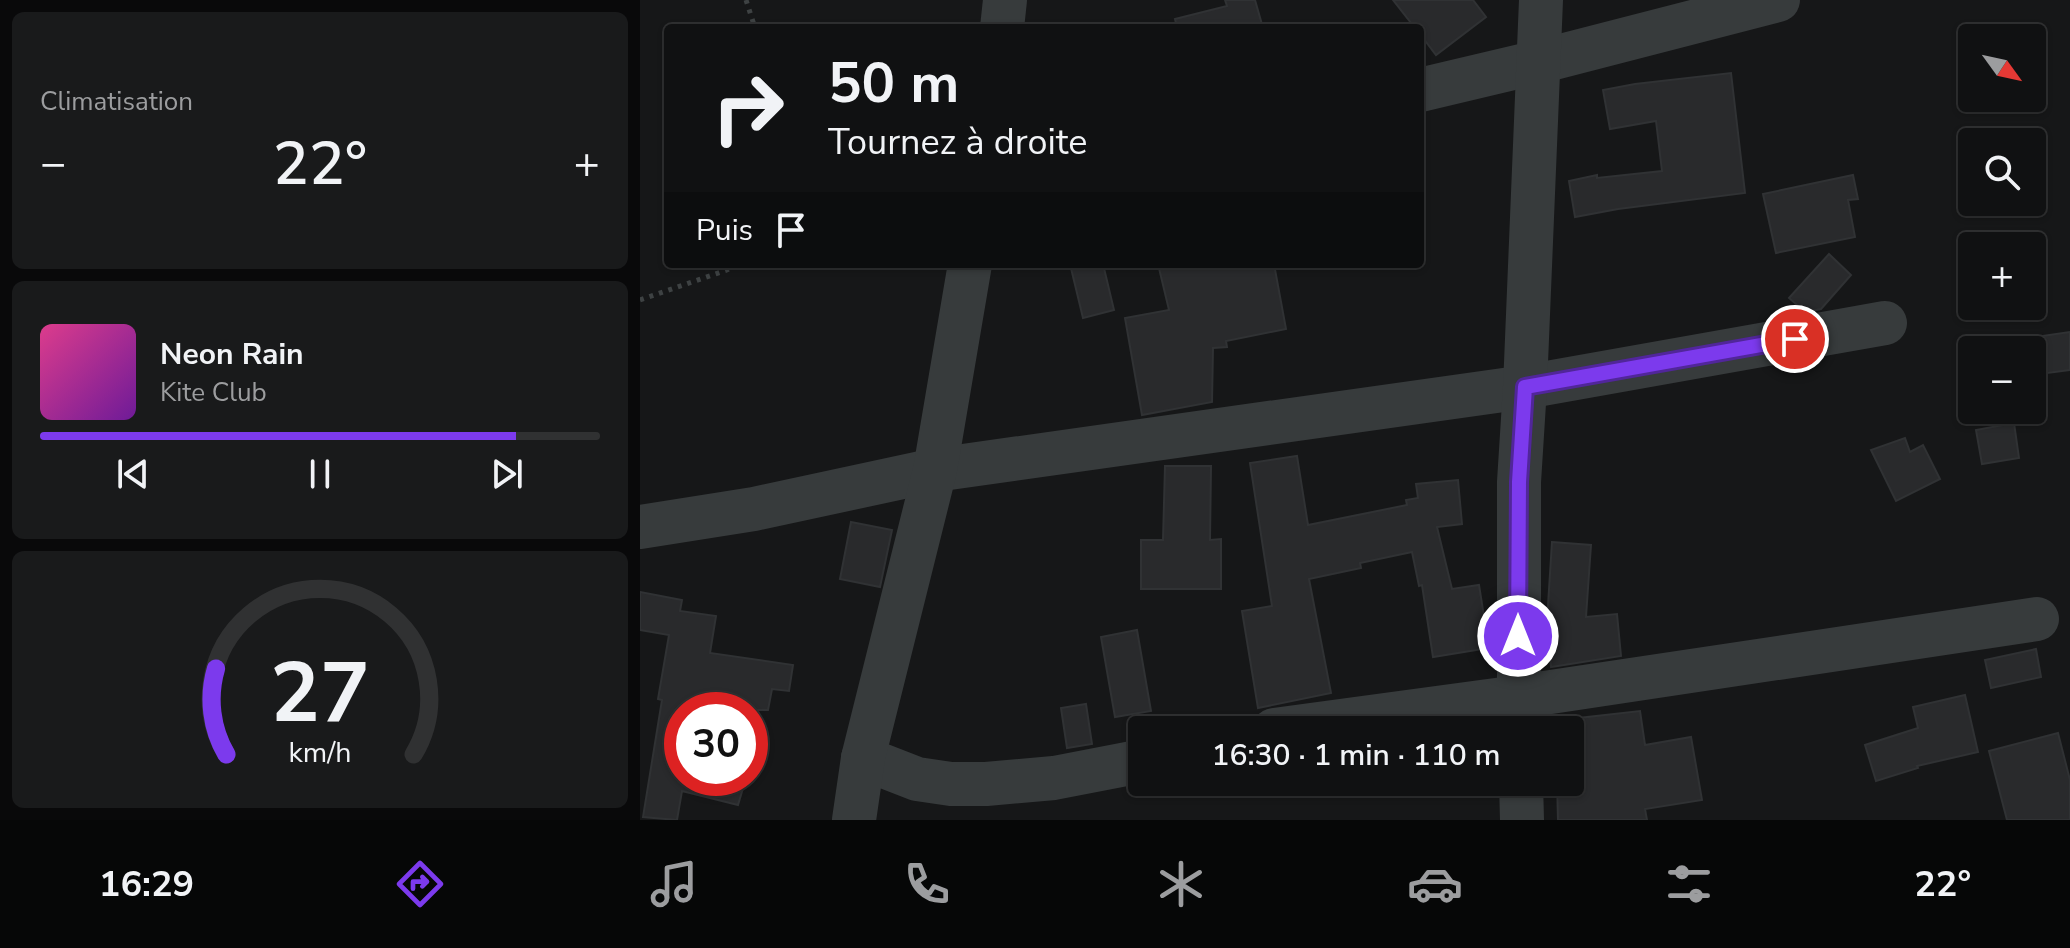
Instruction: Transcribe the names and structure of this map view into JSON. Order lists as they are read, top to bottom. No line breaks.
{"north":"bottom right","page":{"tile":"Climatisation","map_buttons":["+","−"],"turn":["50 m","Tournez à droite"],"heat":["−","22°","+"],"then":"Puis","song":["Neon Rain","Kite Club"],"limit":"30","trip":"16:30 · 1 min · 110 m","tabs":["16:29","22°"],"gauge":["27","km/h"]}}
